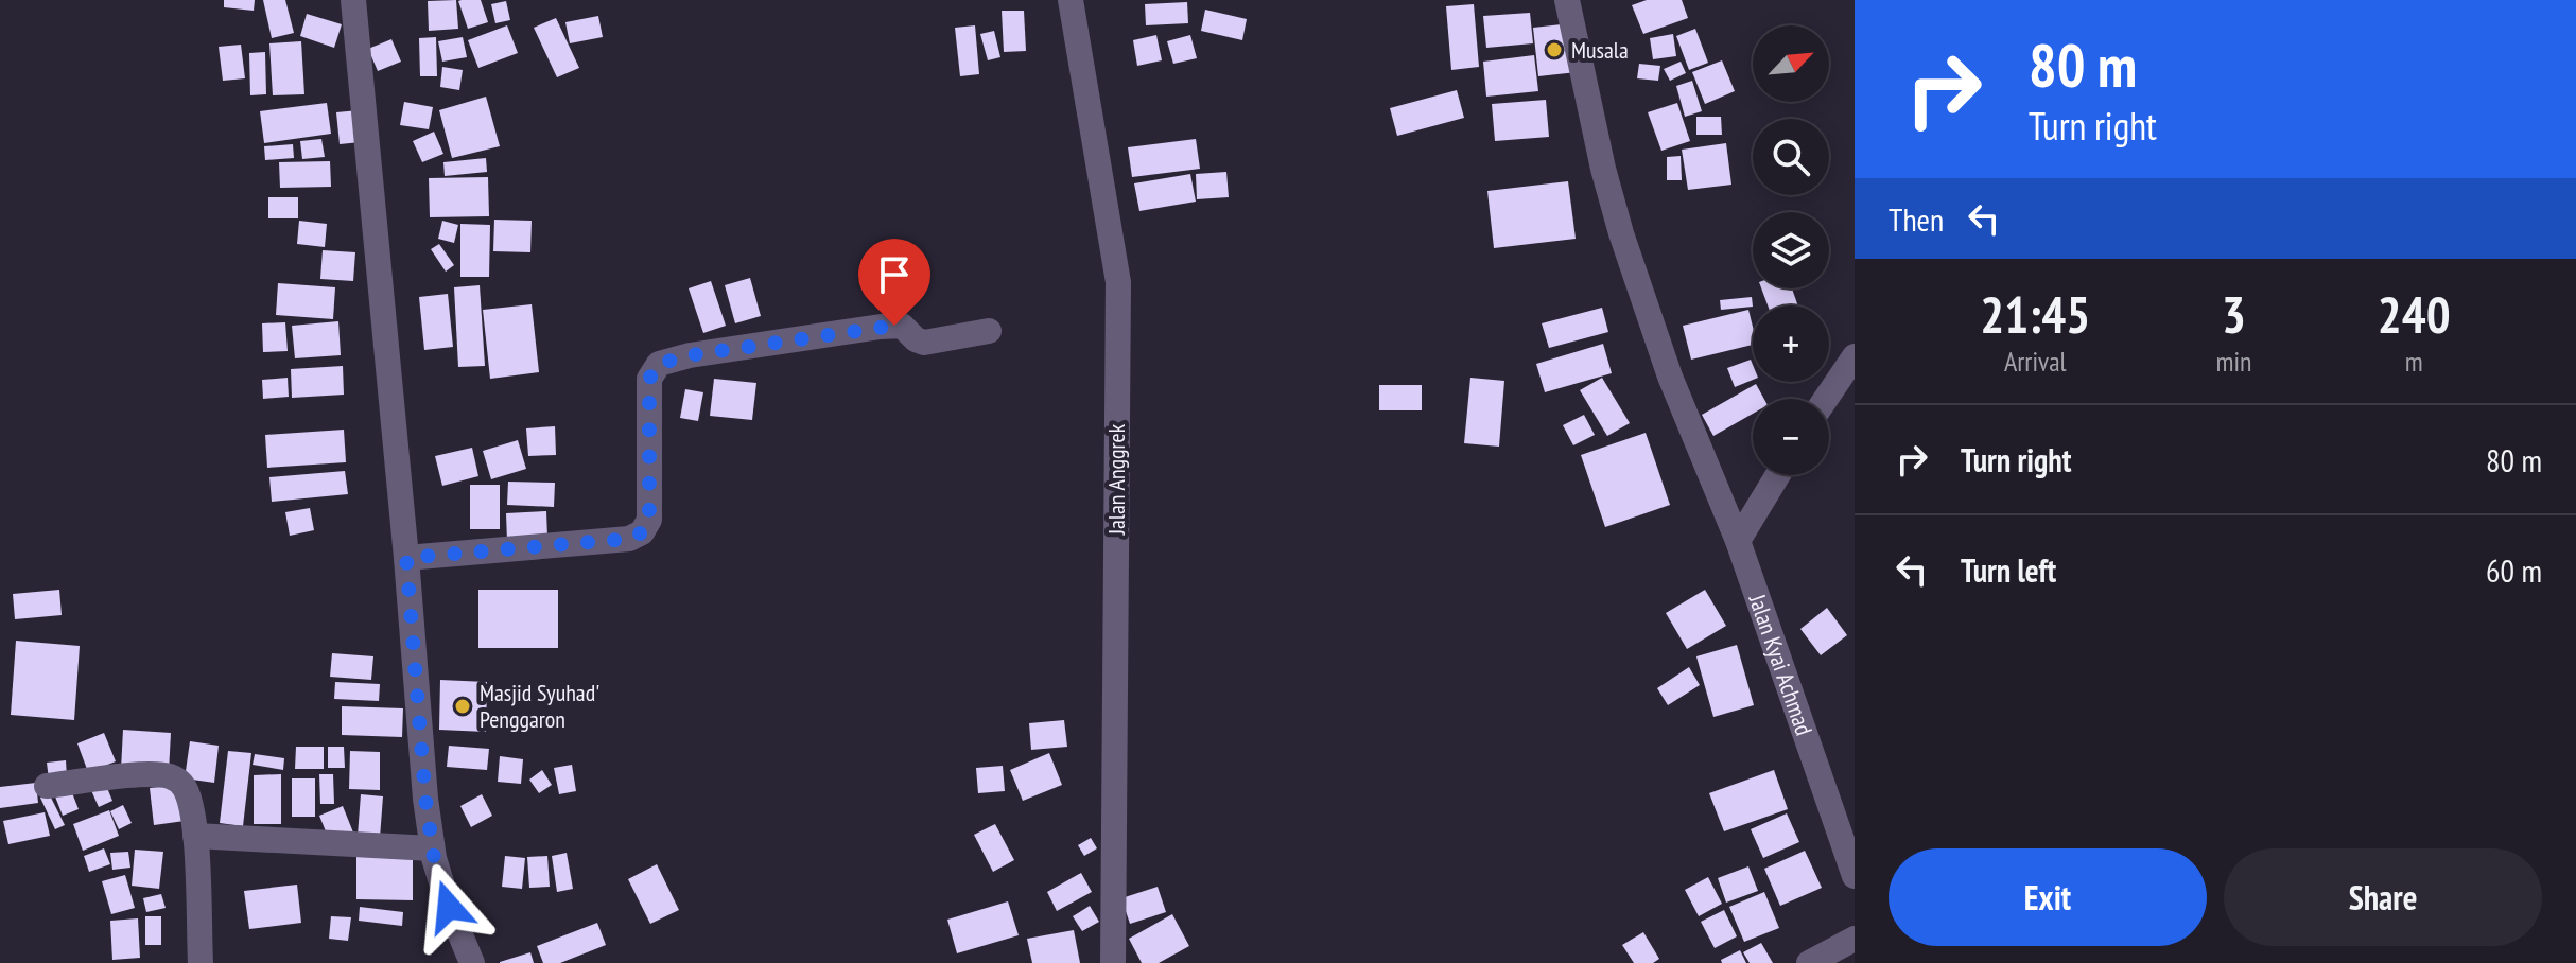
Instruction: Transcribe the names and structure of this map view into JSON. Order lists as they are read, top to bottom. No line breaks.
{"streets":{"street":["Jalan Anggrek","Jalan Kyai Achmad"]},"places":["Musala","Masjid Syuhad' Penggaron"],"north":"top right","page":{"turn":["80 m","Turn right"],"map_buttons":["+","−"],"then":"Then","eta":["21:45","Arrival","3","min","240","m"],"list":[{"name":"Turn right","value":"80 m"},{"name":"Turn left","value":"60 m"}],"buttons":["Exit","Share"]}}
